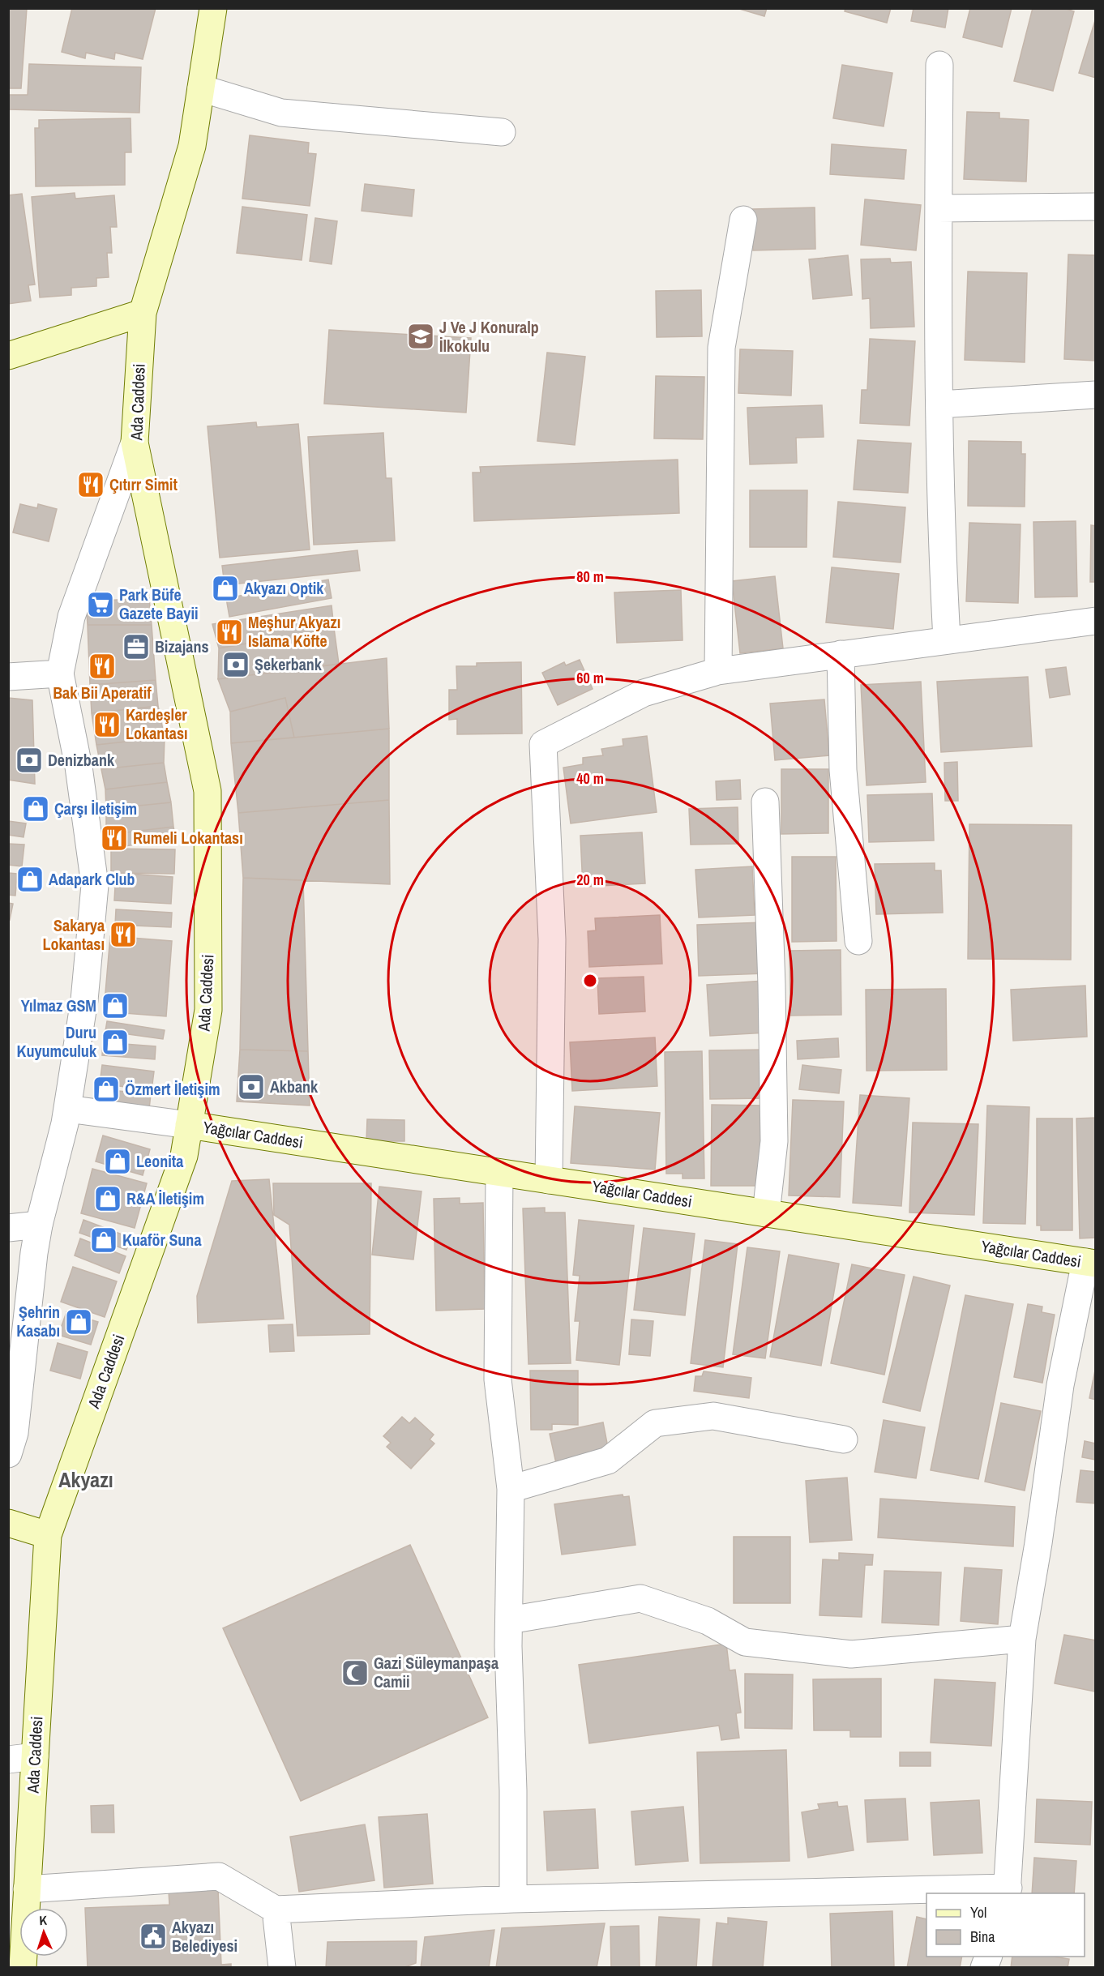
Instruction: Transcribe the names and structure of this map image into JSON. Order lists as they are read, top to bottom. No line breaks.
{"streets":{"main road":["Ada Caddesi","Yağcılar Caddesi"]},"crossings":[["Ada Caddesi","Yağcılar Caddesi"]],"districts":["Akyazı"],"places":{"school or university":["J Ve J Konuralp İlkokulu"],"restaurant":["Çıtırr Simit","Meşhur Akyazı Islama Köfte","Bak Bii Aperatif","Kardeşler Lokantası","Rumeli Lokantası","Sakarya Lokantası"],"shop":["Akyazı Optik","Çarşı İletişim","Adapark Club","Yılmaz GSM","Duru Kuyumculuk","Özmert İletişim","Leonita","R&A İletişim","Kuaför Suna","Şehrin Kasabı"],"supermarket":["Park Büfe Gazete Bayii"],"office":["Bizajans"],"bank":["Şekerbank","Denizbank","Akbank"],"mosque":["Gazi Süleymanpaşa Camii"],"public building":["Akyazı Belediyesi"]},"legend":["Yol","Bina"],"north":"top","rings":["80 m","60 m","40 m","20 m"]}
